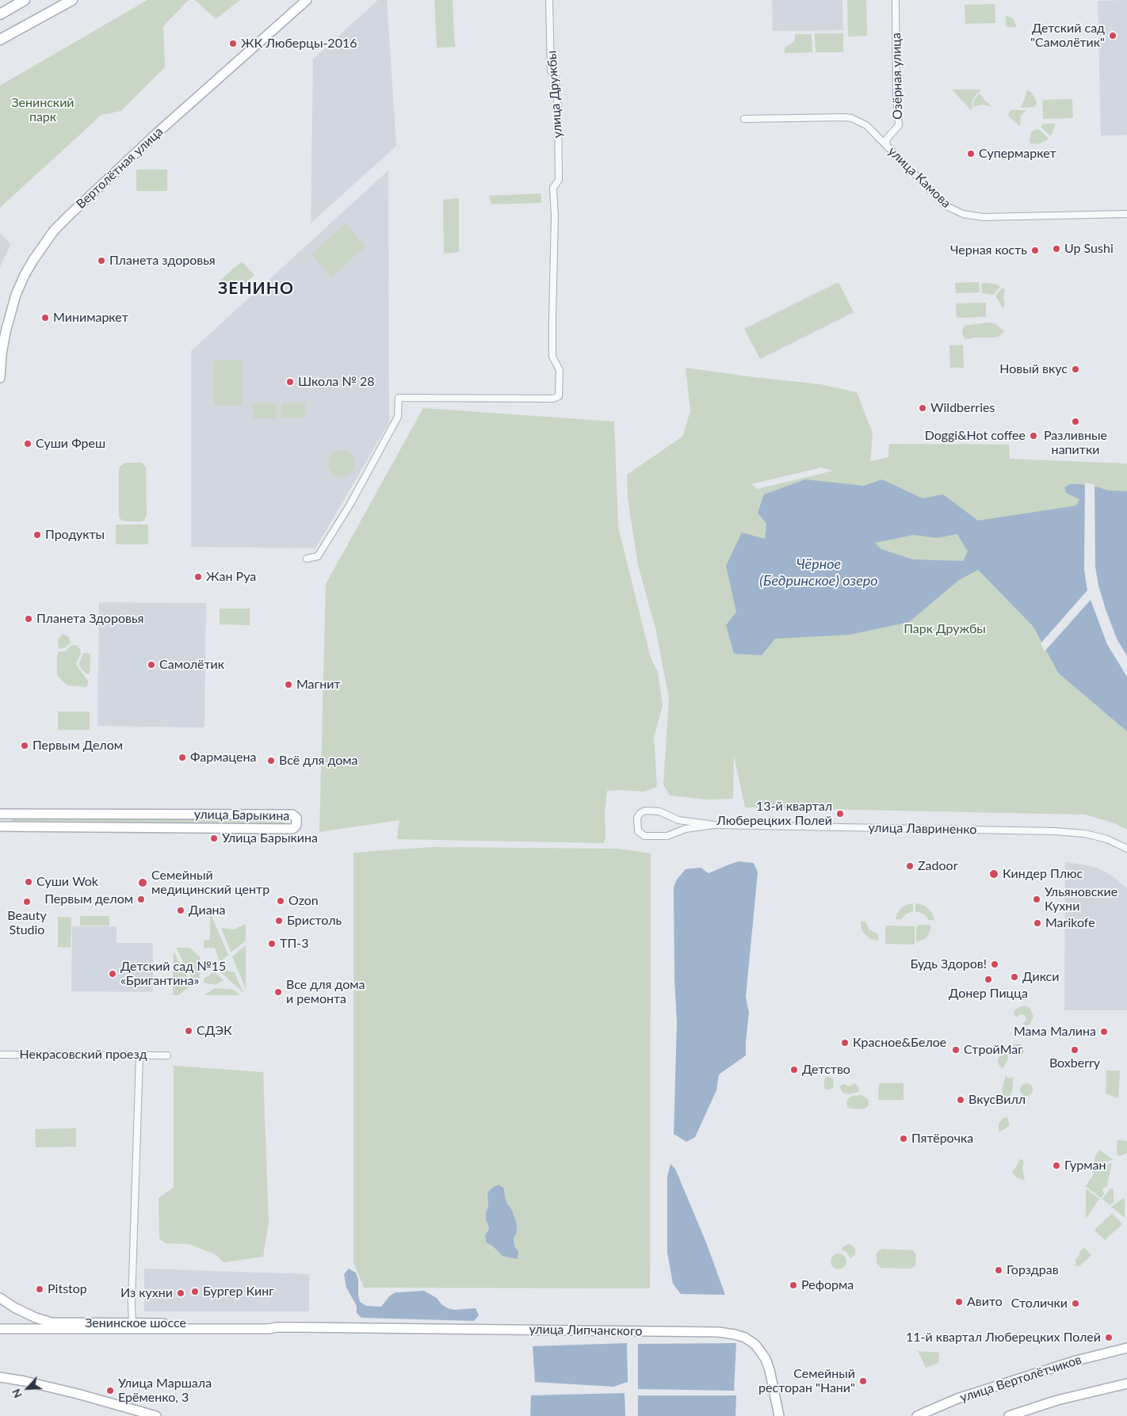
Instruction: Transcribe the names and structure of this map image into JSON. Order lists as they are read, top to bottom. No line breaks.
{"streets":{"main road":["Вертолётная улица","улица Барыкина","Зенинское шоссе","улица Липчанского","улица Вертолётчиков"],"street":["Озёрная улица","улица Дружбы","улица Камова","улица Лавриненко","Некрасовский проезд"]},"crossings":[["Озёрная улица","улица Камова"],["Зенинское шоссе","улица Липчанского"]],"districts":["ЗЕНИНО"],"water":["Чёрное (Бедринское) озеро"],"parks":["Зенинский парк","Парк Дружбы"],"places":["Детский сад \"Самолётик\"","ЖК Люберцы-2016","Супермаркет","Up Sushi","Черная кость","Планета здоровья","Минимаркет","Новый вкус","Школа № 28","Wildberries","Разливные напитки","Doggi&Hot coffee","Суши Фреш","Продукты","Жан Руа","Планета Здоровья","Самолётик","Магнит","Первым Делом","Фармацена","Всё для дома","13-й квартал Люберецких Полей","Улица Барыкина","Zadoor","Киндер Плюс","Суши Wok","Семейный медицинский центр","Первым делом","Ульяновские Кухни","Ozon","Beauty Studio","Диана","Бристоль","Marikofe","ТП-3","Будь Здоров!","Детский сад №15 «Бригантина»","Дикси","Донер Пицца","Все для дома и ремонта","СДЭК","Мама Малина","Красное&Белое","СтройМаг","Boxberry","Детство","ВкусВилл","Пятёрочка","Гурман","Горздрав","Реформа","Pitstop","Бургер Кинг","Из кухни","Авито","Столички","11-й квартал Люберецких Полей","Семейный ресторан \"Нани\"","Улица Маршала Ерёменко, 3"],"north":"bottom left"}
